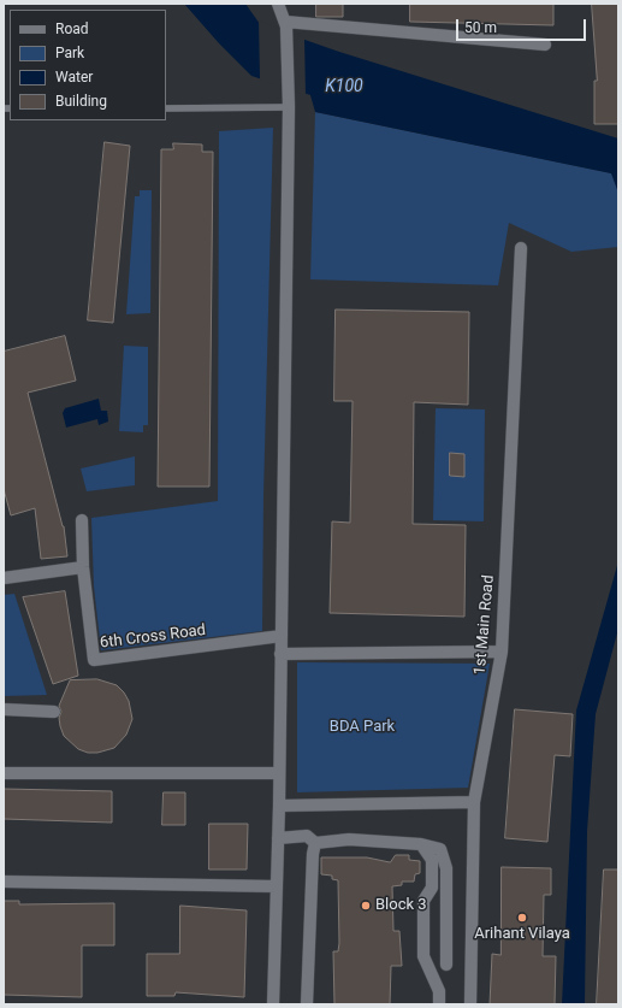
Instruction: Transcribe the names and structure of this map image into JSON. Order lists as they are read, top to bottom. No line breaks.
{"streets":{"street":["1st Main Road","6th Cross Road"]},"water":["K100"],"parks":["BDA Park"],"places":["Block 3","Arihant Vilaya"],"legend":["Road","Park","Water","Building"],"scale_bar":"50 m"}
